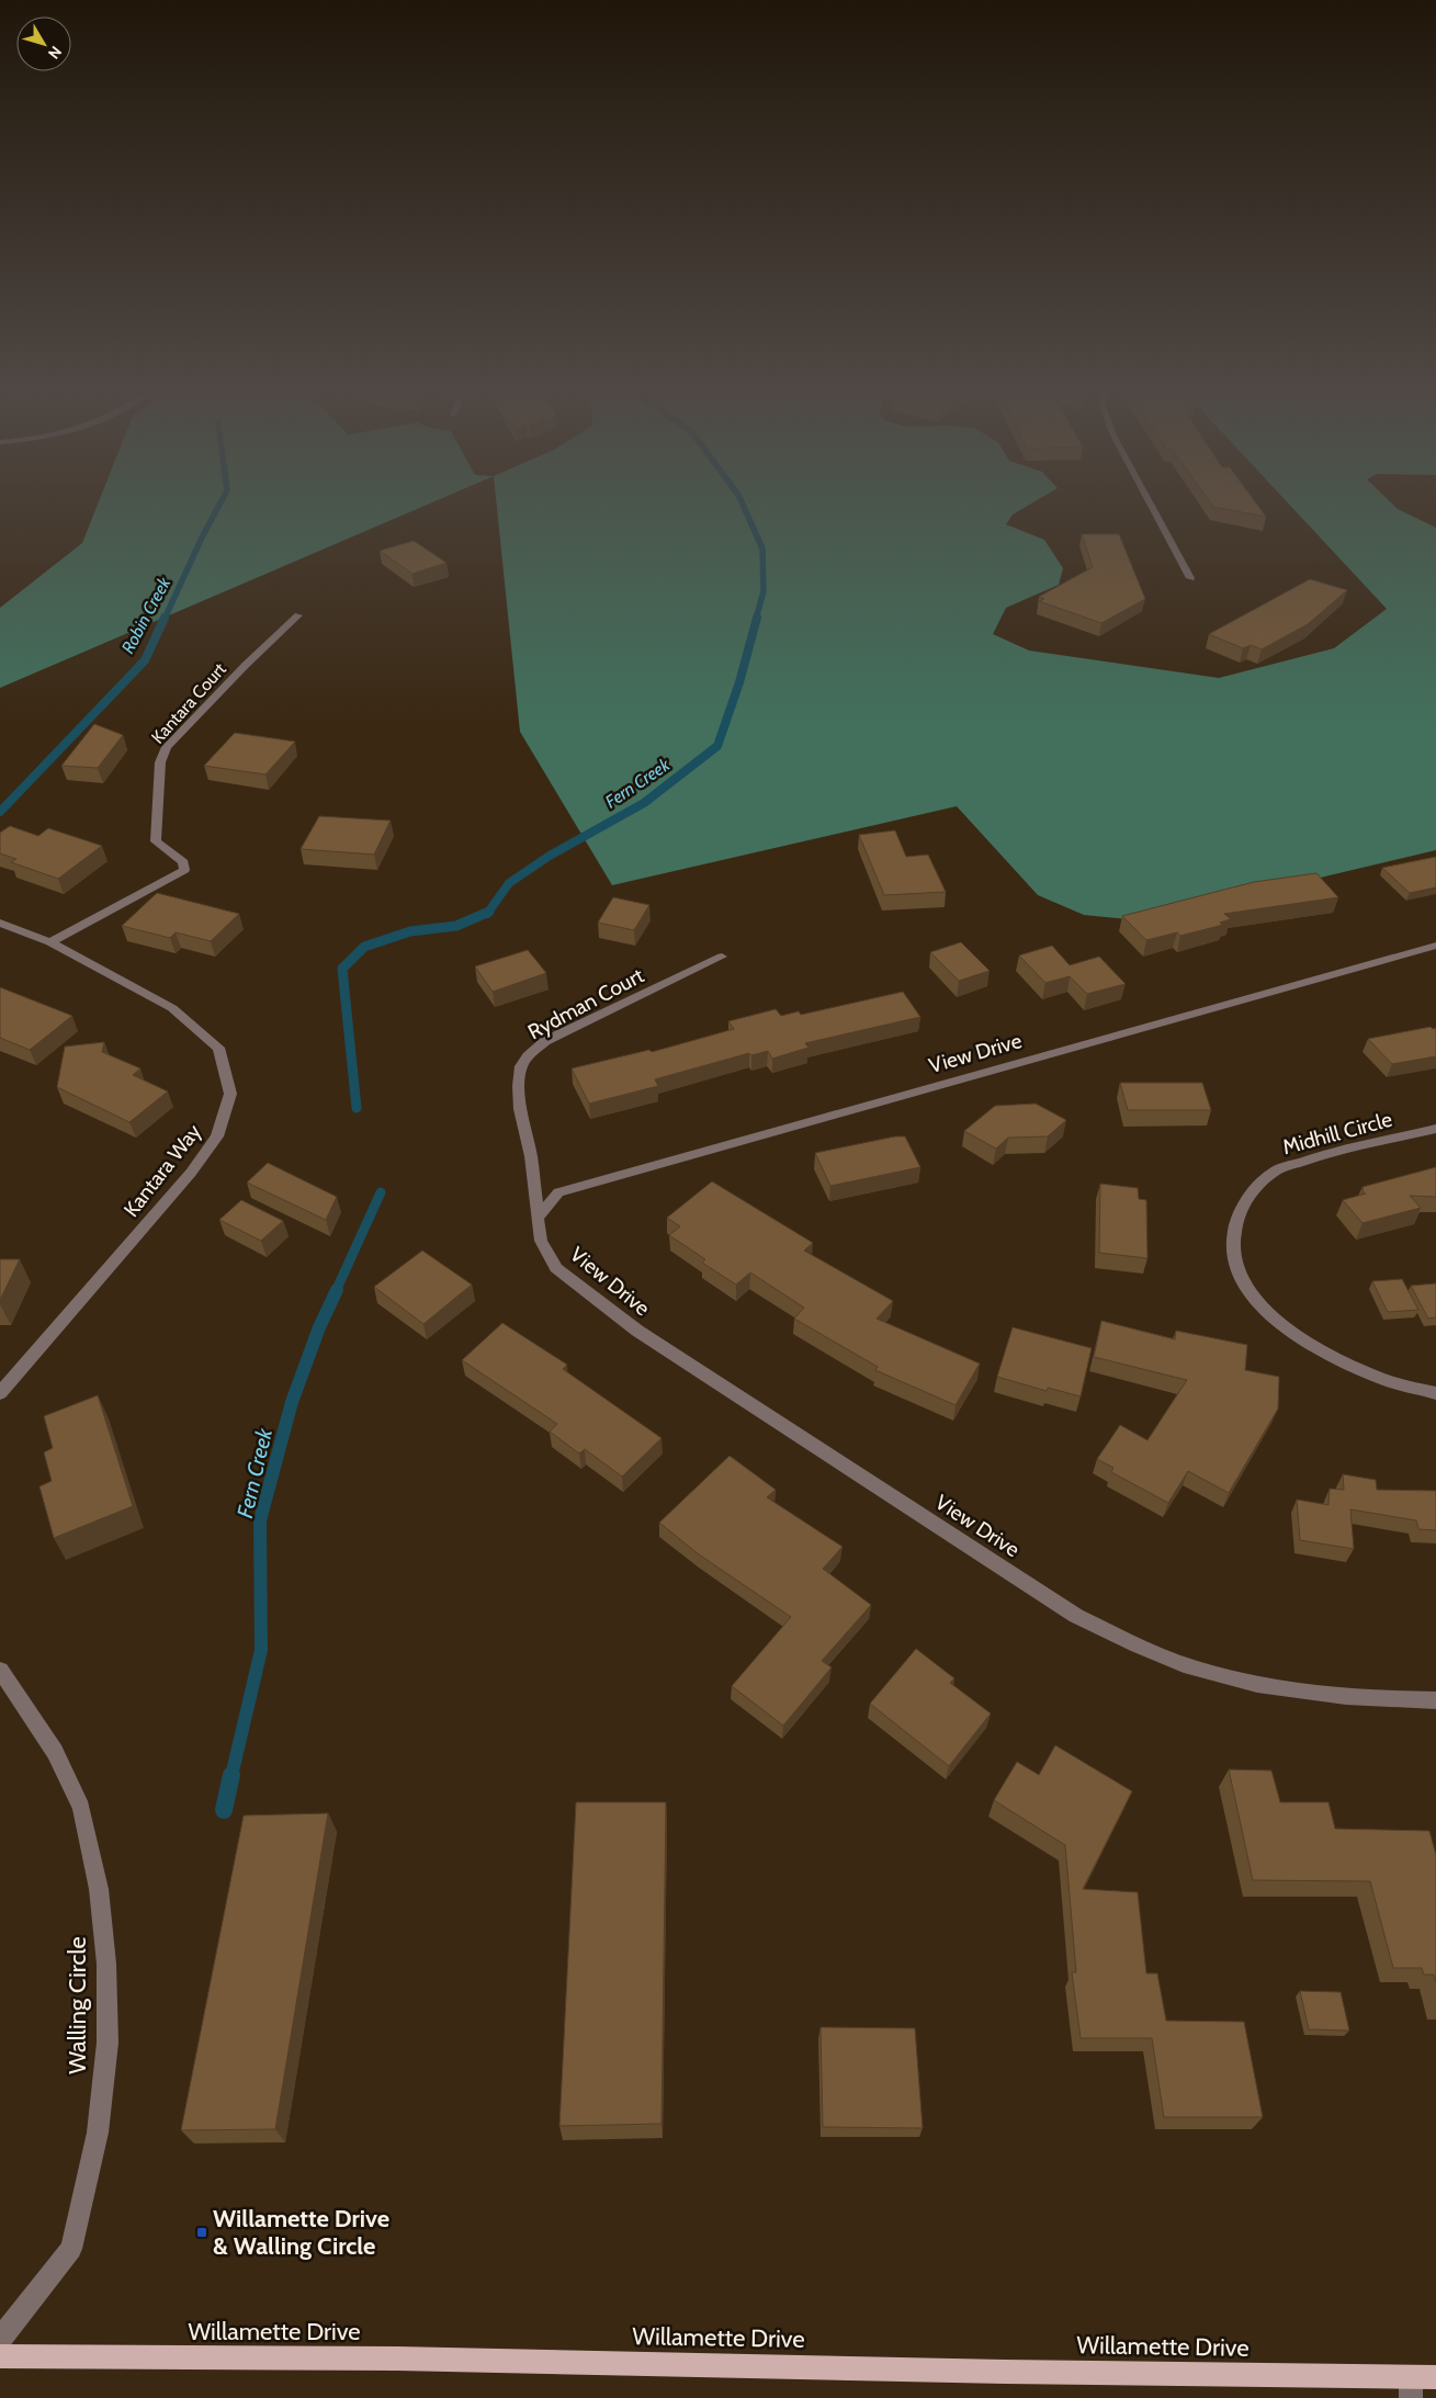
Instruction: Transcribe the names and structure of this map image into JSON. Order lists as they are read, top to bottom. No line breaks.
{"streets":{"main road":["Willamette Drive"],"street":["Kantara Court","Rydman Court","View Drive","Midhill Circle","Kantara Way","Walling Circle"]},"crossings":[["Kantara Court","Kantara Way"],["Rydman Court","View Drive"]],"water":["Robin Creek","Fern Creek"],"places":{"transit":["Willamette Drive & Walling Circle"]},"north":"bottom right"}
